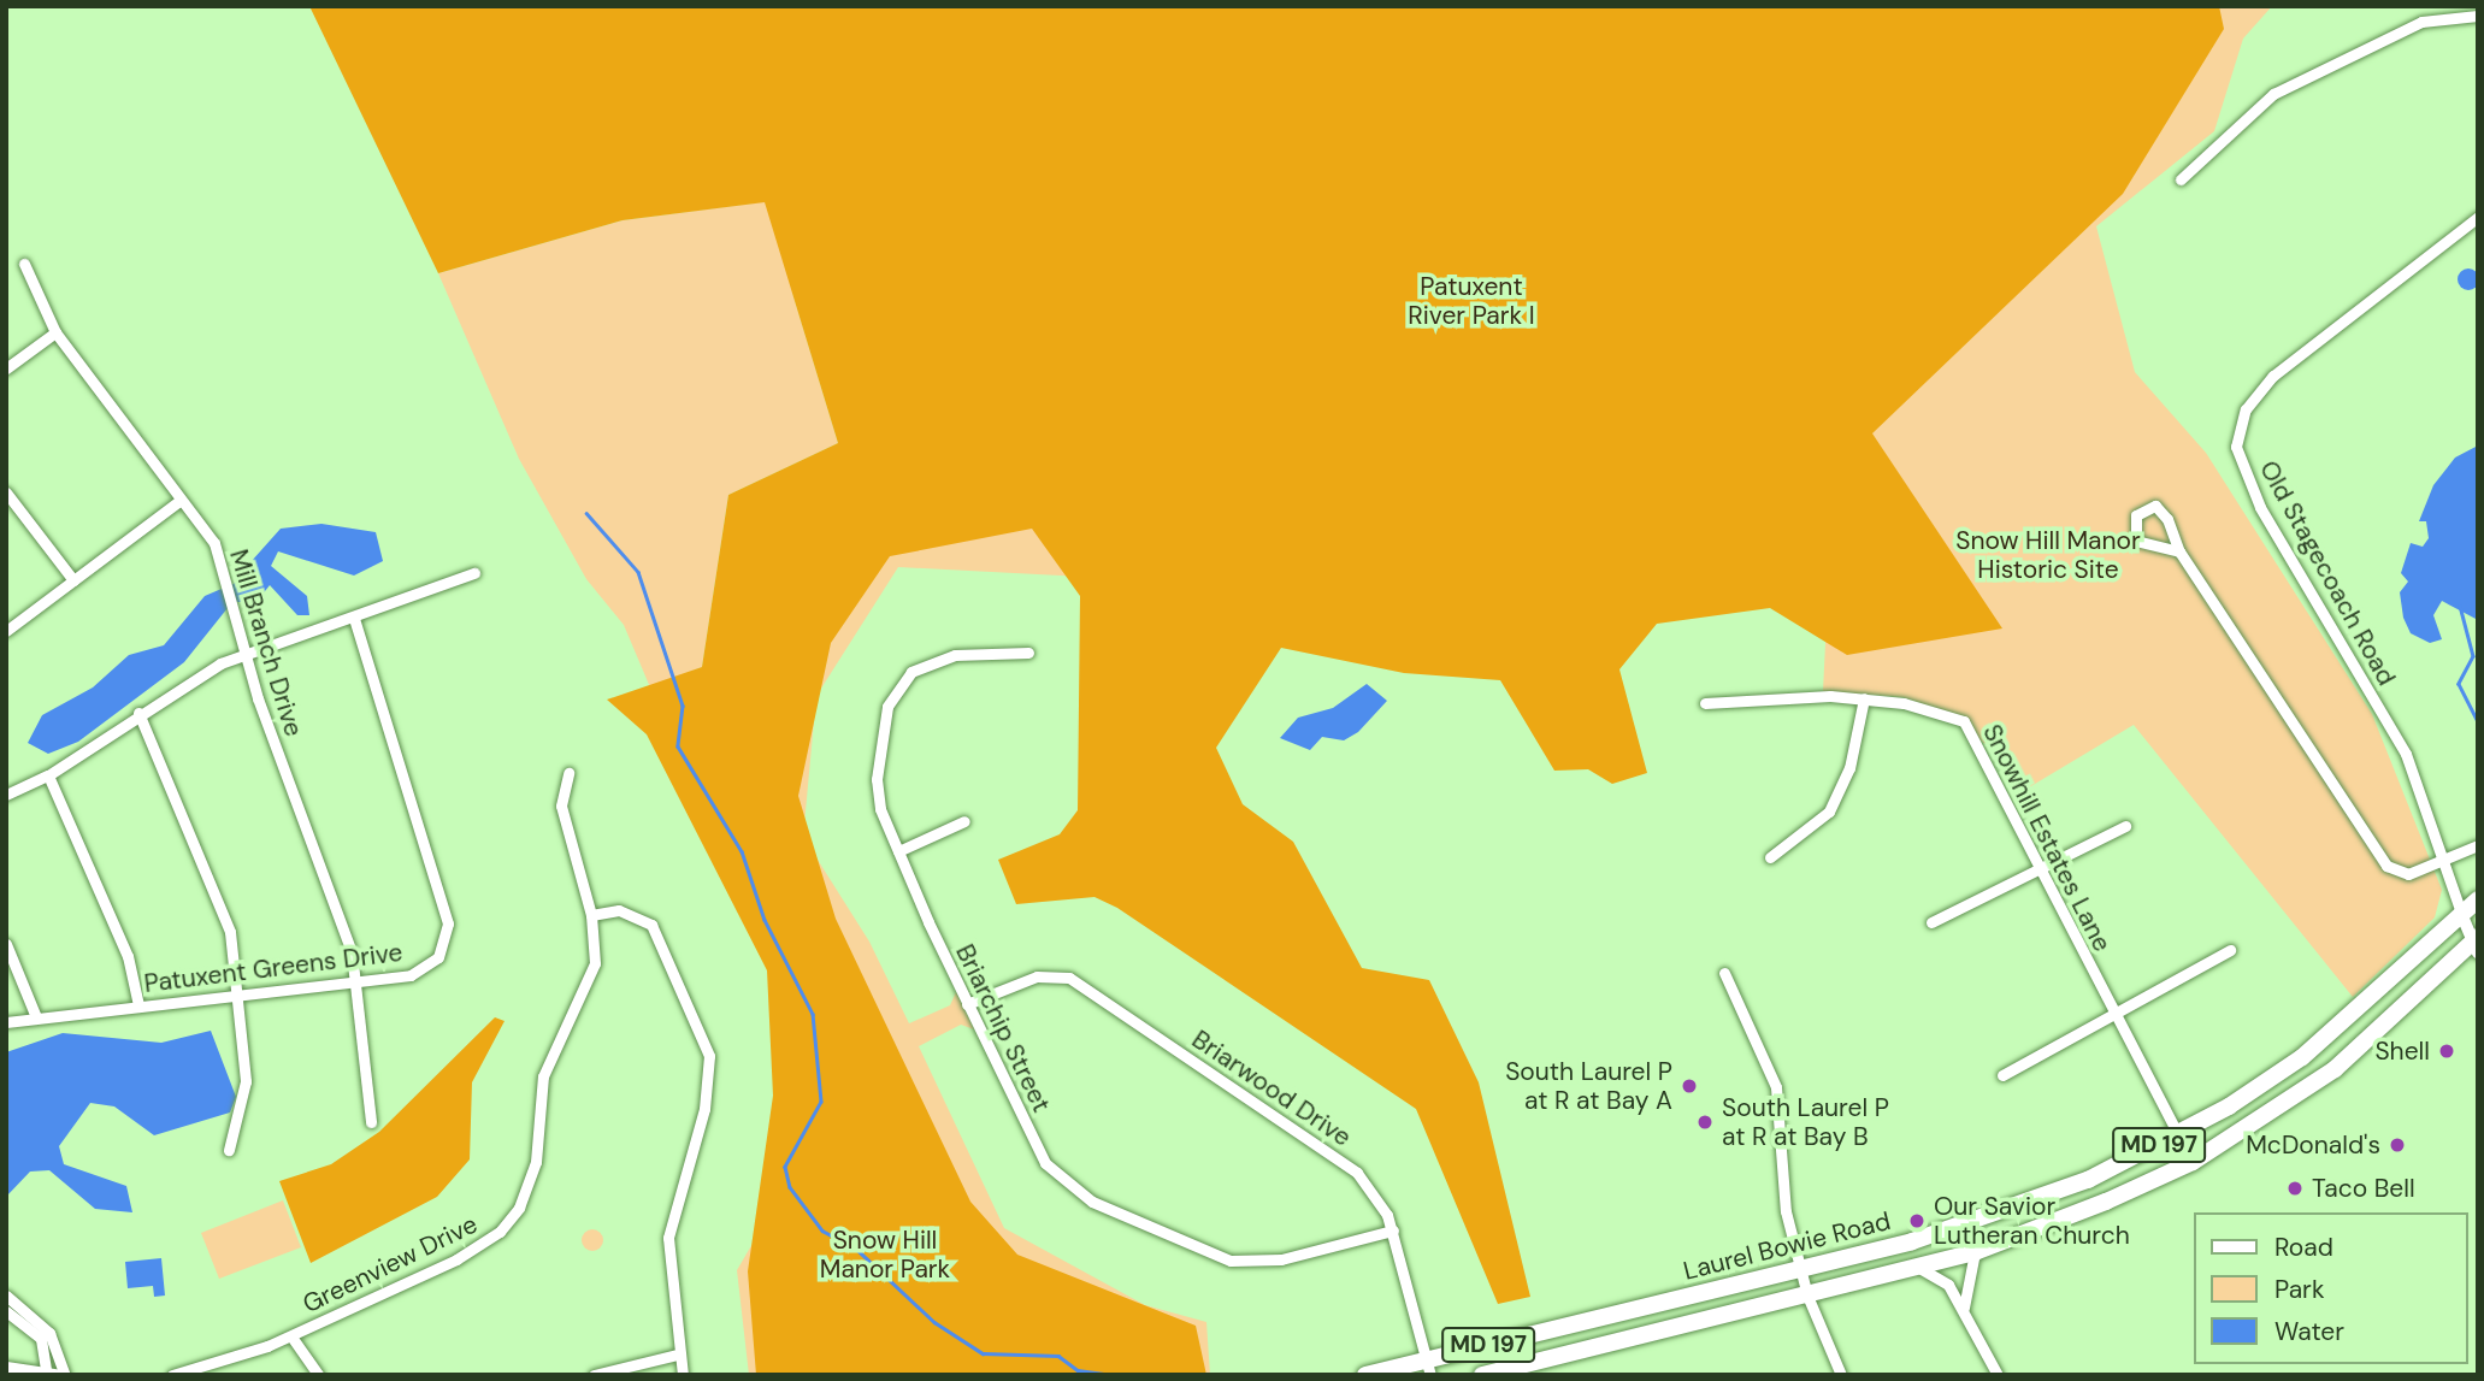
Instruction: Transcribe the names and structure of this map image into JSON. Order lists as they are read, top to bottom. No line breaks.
{"streets":{"main road":["MD 197","Laurel Bowie Road"],"street":["Old Stagecoach Road","Mill Branch Drive","Snowhill Estates Lane","Patuxent Greens Drive","Briarchip Street","Briarwood Drive","Greenview Drive"]},"crossings":[["Old Stagecoach Road","Laurel Bowie Road"],["Mill Branch Drive","Patuxent Greens Drive"],["Snowhill Estates Lane","Laurel Bowie Road"],["Briarchip Street","Briarwood Drive"],["Briarwood Drive","Laurel Bowie Road"]],"parks":["Patuxent River Park I","Snow Hill Manor Historic Site","Snow Hill Manor Park"],"places":["Shell","South Laurel P at R at Bay A","South Laurel P at R at Bay B","McDonald's","Taco Bell","Our Savior Lutheran Church"],"legend":["Road","Park","Water"]}
